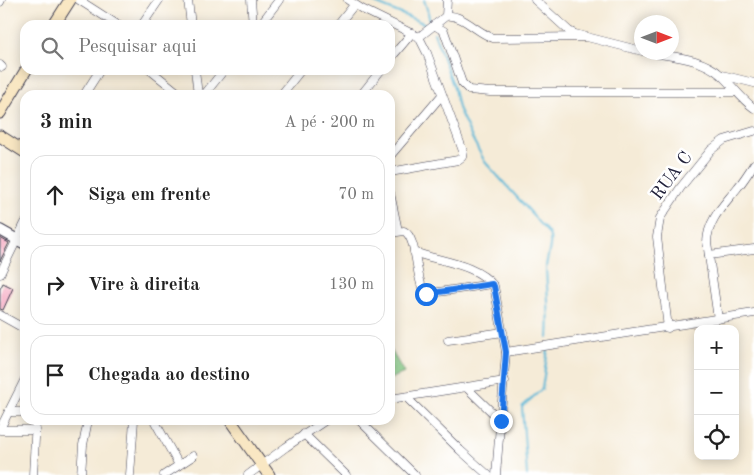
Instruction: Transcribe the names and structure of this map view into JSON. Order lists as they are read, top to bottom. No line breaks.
{"streets":{"street":["RUA C"]},"north":"right","page":{"search":"Pesquisar aqui","heading":["3 min","A pé · 200 m"],"list":[["Siga em frente","70 m"],["Vire à direita","130 m"],"Chegada ao destino"],"map_buttons":["+","−"]}}
